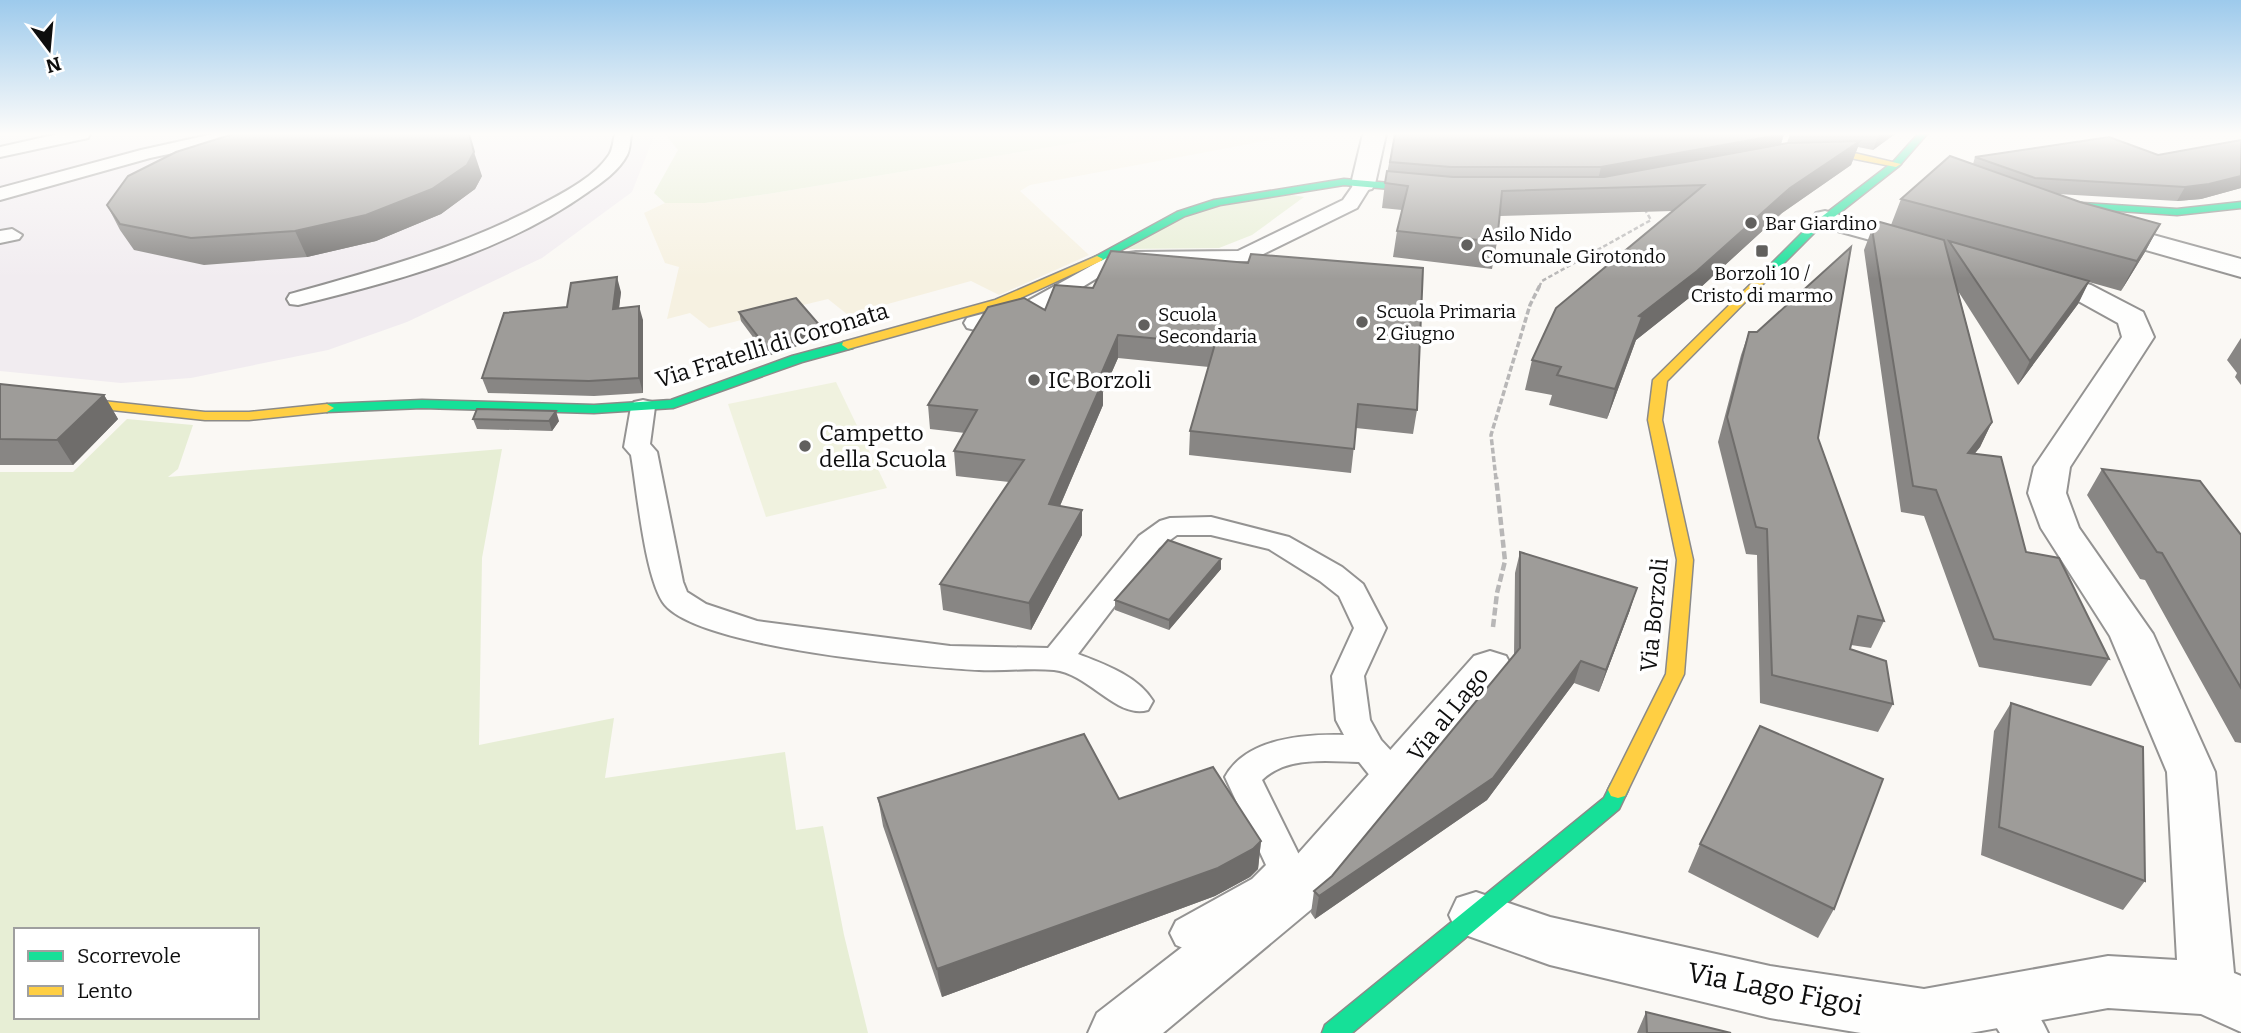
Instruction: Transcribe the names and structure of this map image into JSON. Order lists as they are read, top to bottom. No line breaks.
{"streets":{"street":["Via Fratelli di Coronata","Via Borzoli","Via al Lago","Via Lago Figoi"]},"crossings":[["Via Borzoli","Via Lago Figoi"]],"places":{"other":["Bar Giardino","Asilo Nido Comunale Girotondo","Scuola Primaria 2 Giugno","Scuola Secondaria","IC Borzoli","Campetto della Scuola"],"transit":["Borzoli 10 / Cristo di marmo"]},"legend":["Scorrevole","Lento"],"north":"bottom"}
